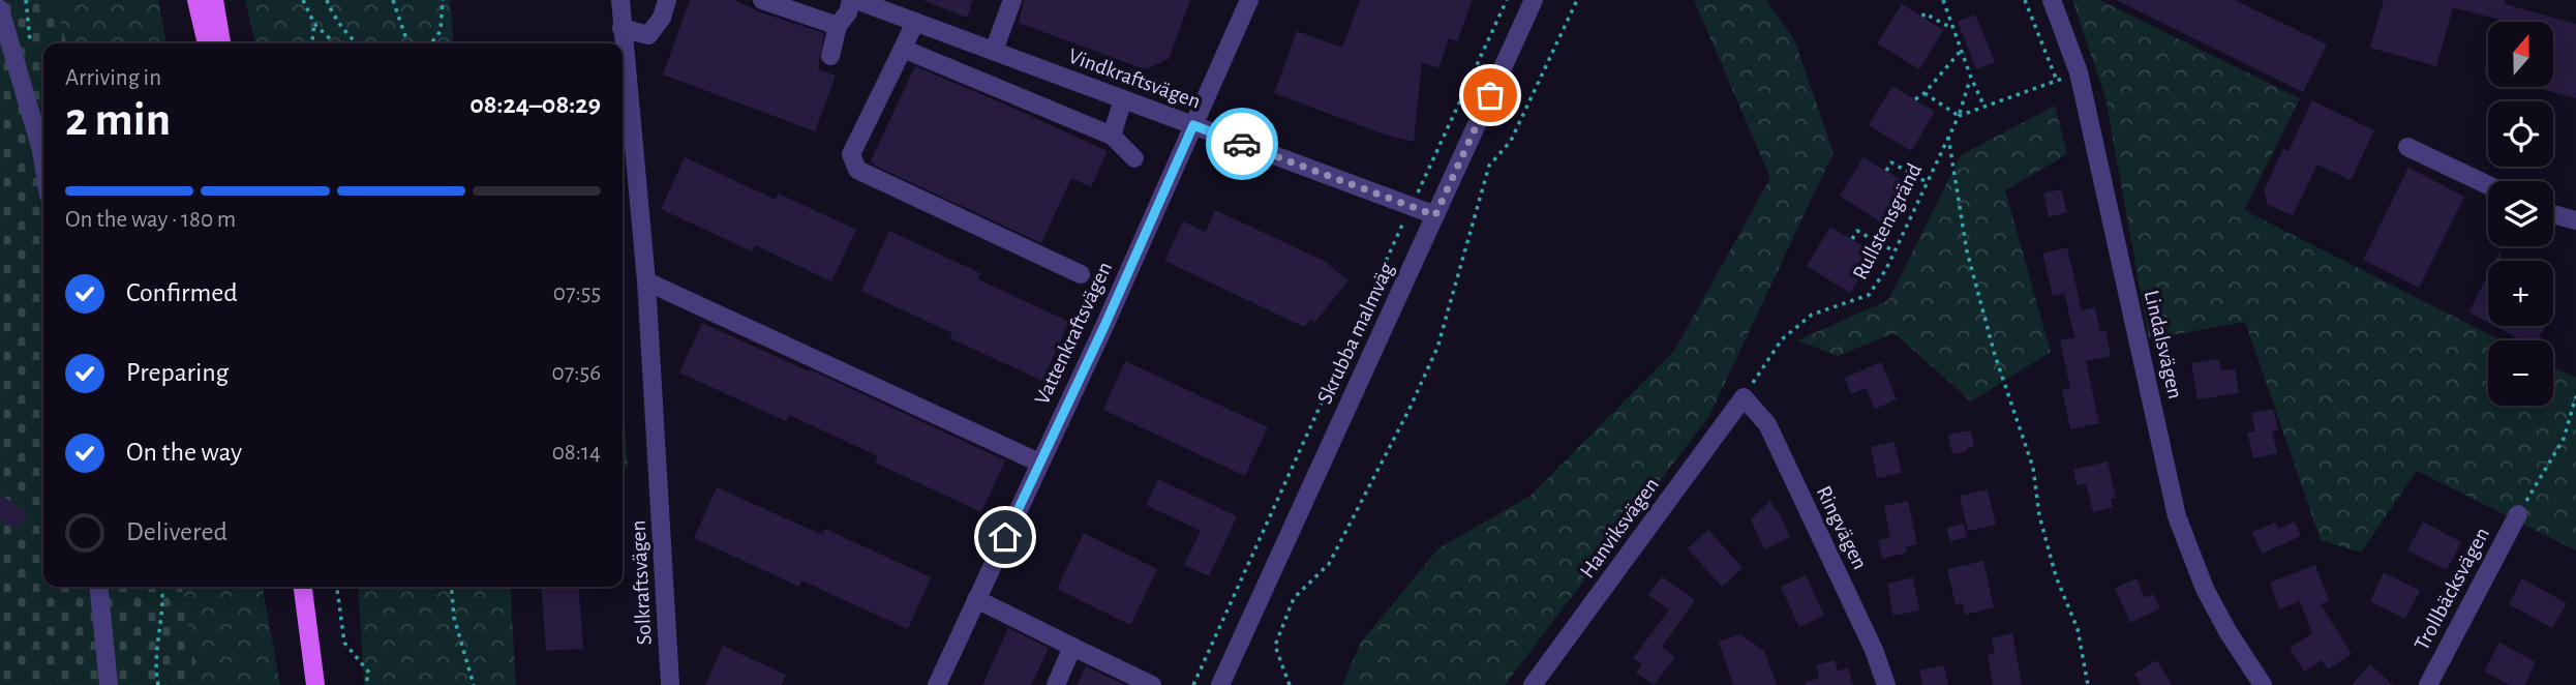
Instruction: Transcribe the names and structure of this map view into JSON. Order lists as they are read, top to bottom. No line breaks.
{"streets":{"street":["Vindkraftsvägen","Vattenkraftsvägen","Skrubba malmväg","Lindalsvägen","Hanviksvägen","Ringvägen","Solkraftsvägen","Trollbäcksvägen"],"path":["Rullstensgränd"]},"crossings":[["Vindkraftsvägen","Vattenkraftsvägen"],["Vindkraftsvägen","Skrubba malmväg"],["Rullstensgränd","Hanviksvägen"],["Rullstensgränd","Ringvägen"],["Hanviksvägen","Ringvägen"]],"north":"top","page":{"map_buttons":["+","−"],"heading":["2 min","Arriving in","08:24–08:29"],"bar":"On the way · 180 m","list":[["Confirmed","07:55"],["Preparing","07:56"],["On the way","08:14"],"Delivered"]}}
